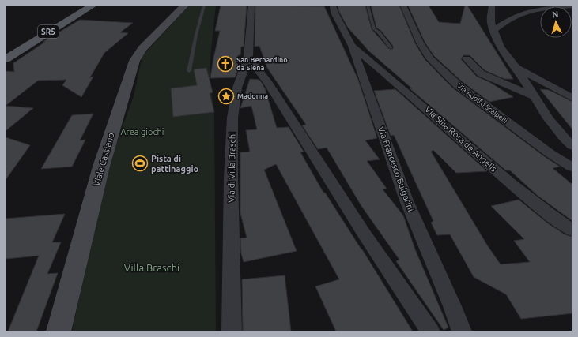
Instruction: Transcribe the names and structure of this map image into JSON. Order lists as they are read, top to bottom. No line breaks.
{"streets":{"main road":["SR5"],"street":["Via Adolfo Scalpelli","Via Silia Rosa de Angelis","Viale Cassiano","Via di Villa Braschi","Via Francesco Bulgarini"]},"crossings":[["Via Silia Rosa de Angelis","Via Francesco Bulgarini"]],"parks":["Area giochi","Villa Braschi"],"places":{"church":["San Bernardino da Siena"],"place":["Madonna"],"sports":["Pista di pattinaggio"]},"north":"top"}
